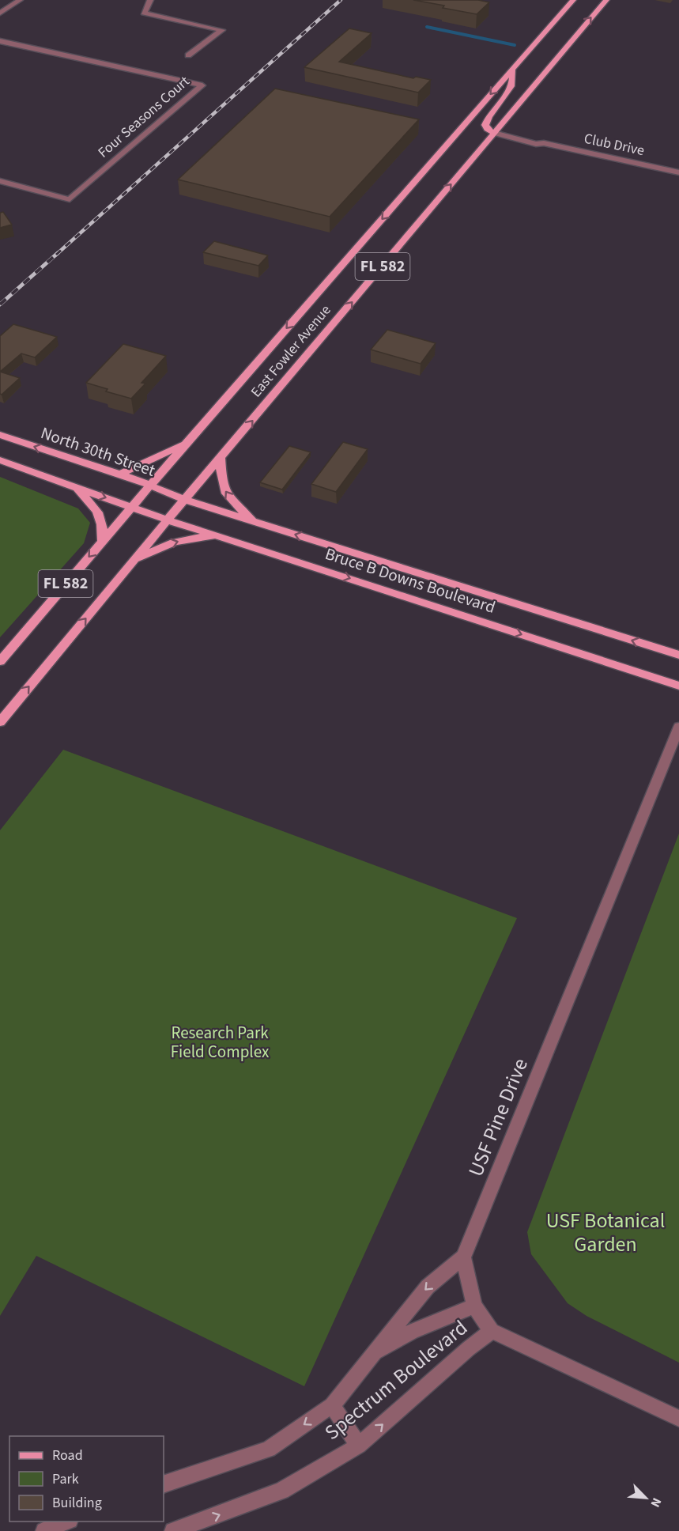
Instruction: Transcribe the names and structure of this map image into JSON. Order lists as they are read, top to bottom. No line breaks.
{"streets":{"main road":["FL 582","East Fowler Avenue","North 30th Street","Bruce B Downs Boulevard"],"street":["Four Seasons Court","Club Drive","USF Pine Drive","Spectrum Boulevard"]},"crossings":[["Club Drive","East Fowler Avenue"],["East Fowler Avenue","North 30th Street"],["East Fowler Avenue","Bruce B Downs Boulevard"],["North 30th Street","Bruce B Downs Boulevard"],["USF Pine Drive","Spectrum Boulevard"]],"parks":["Research Park Field Complex","USF Botanical Garden"],"legend":["Road","Park","Building"],"north":"bottom right"}
